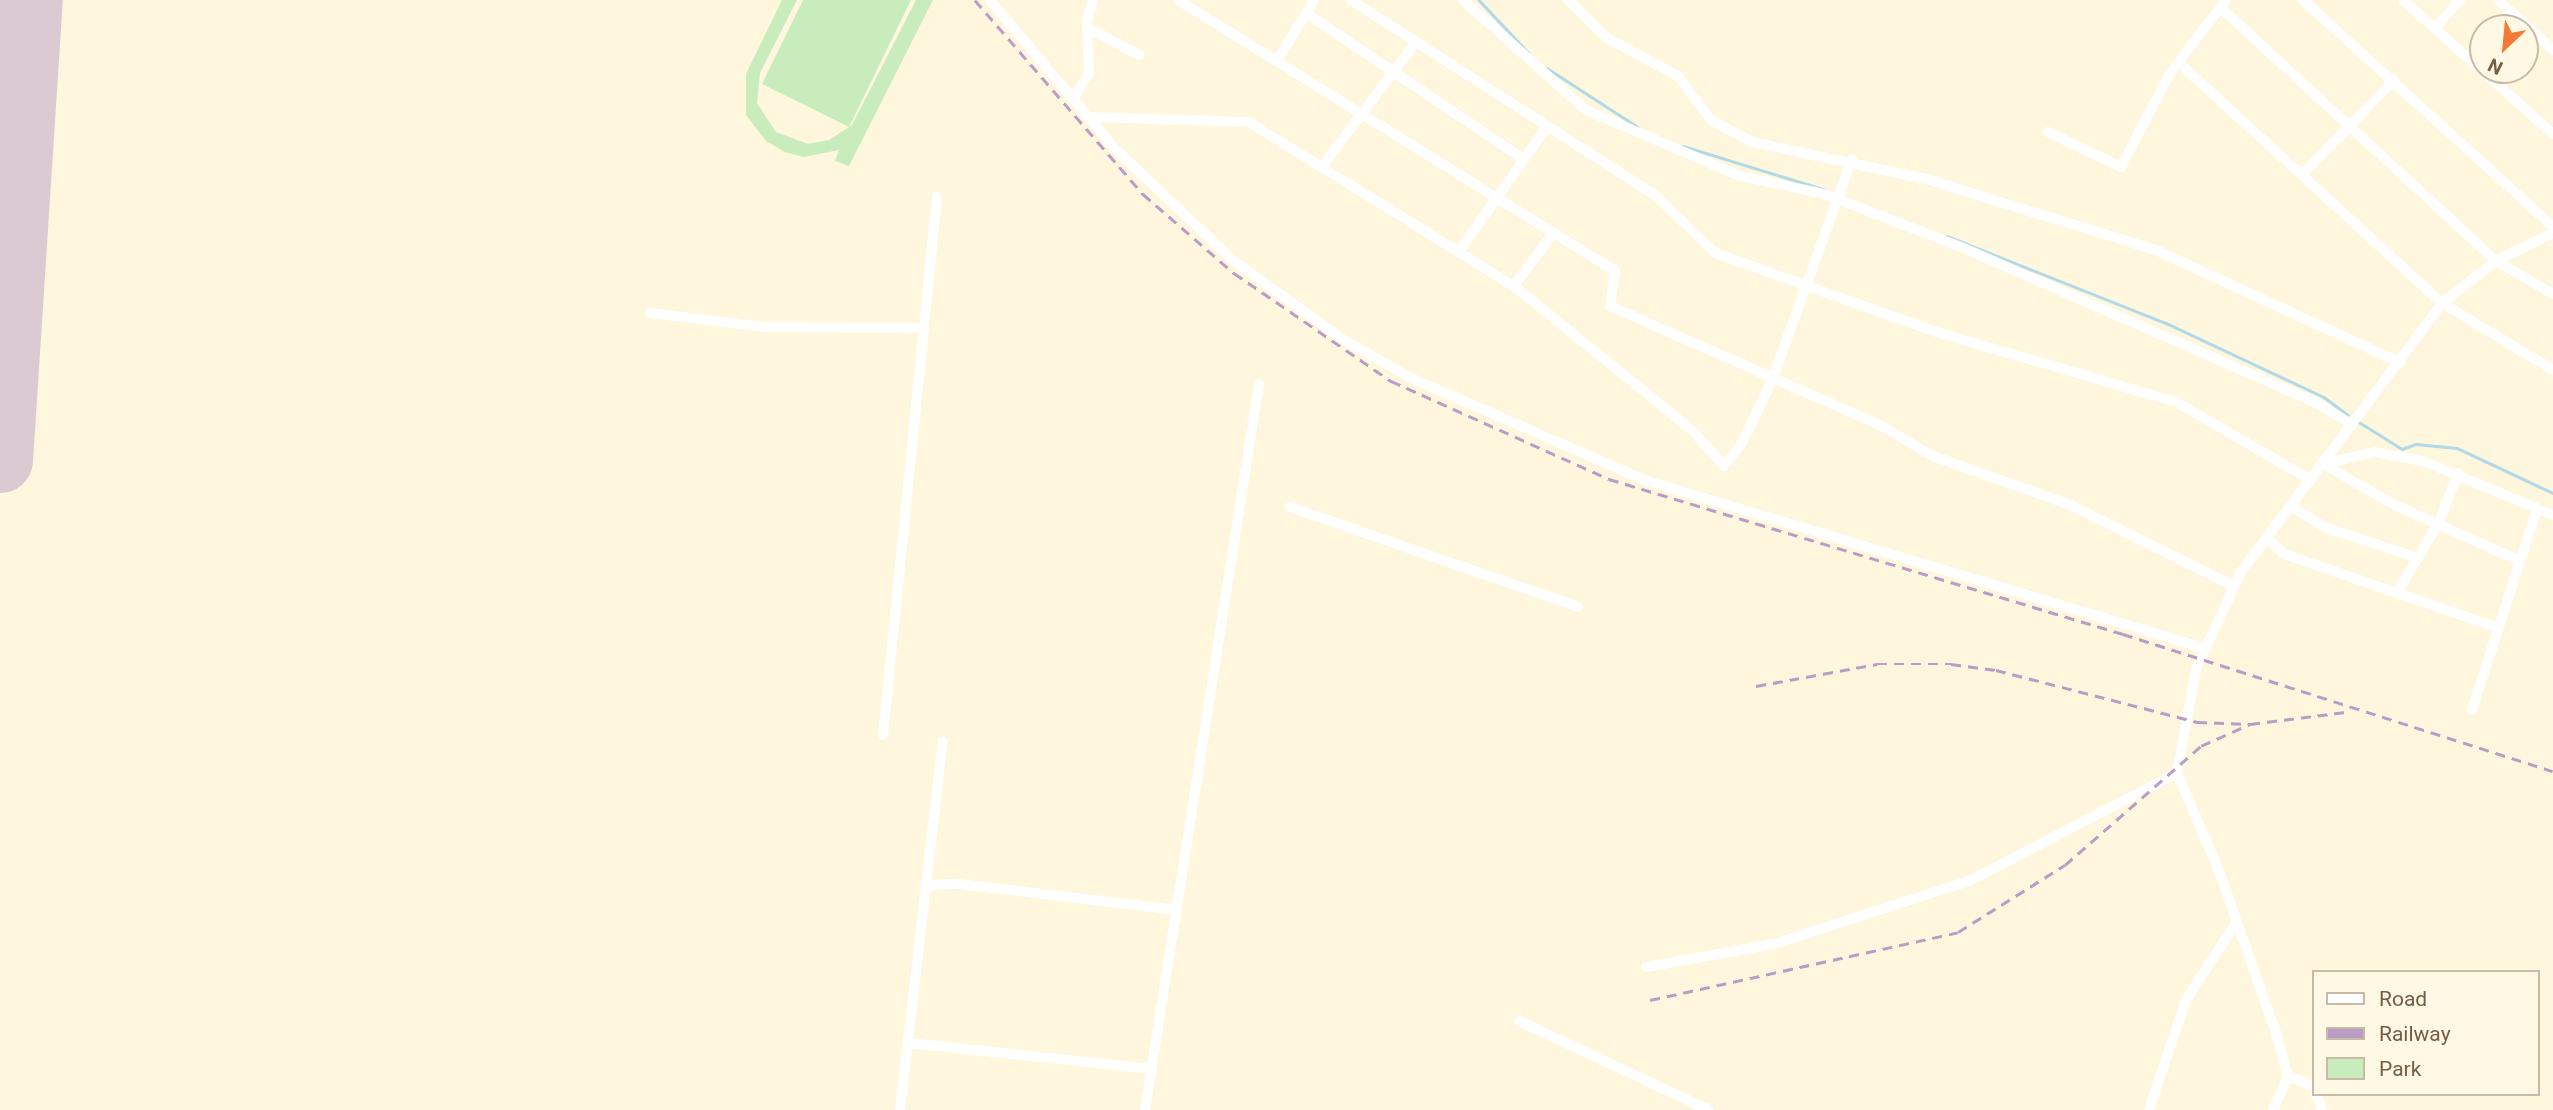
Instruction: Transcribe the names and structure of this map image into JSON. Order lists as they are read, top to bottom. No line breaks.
{"legend":["Road","Railway","Park"],"north":"bottom left"}
